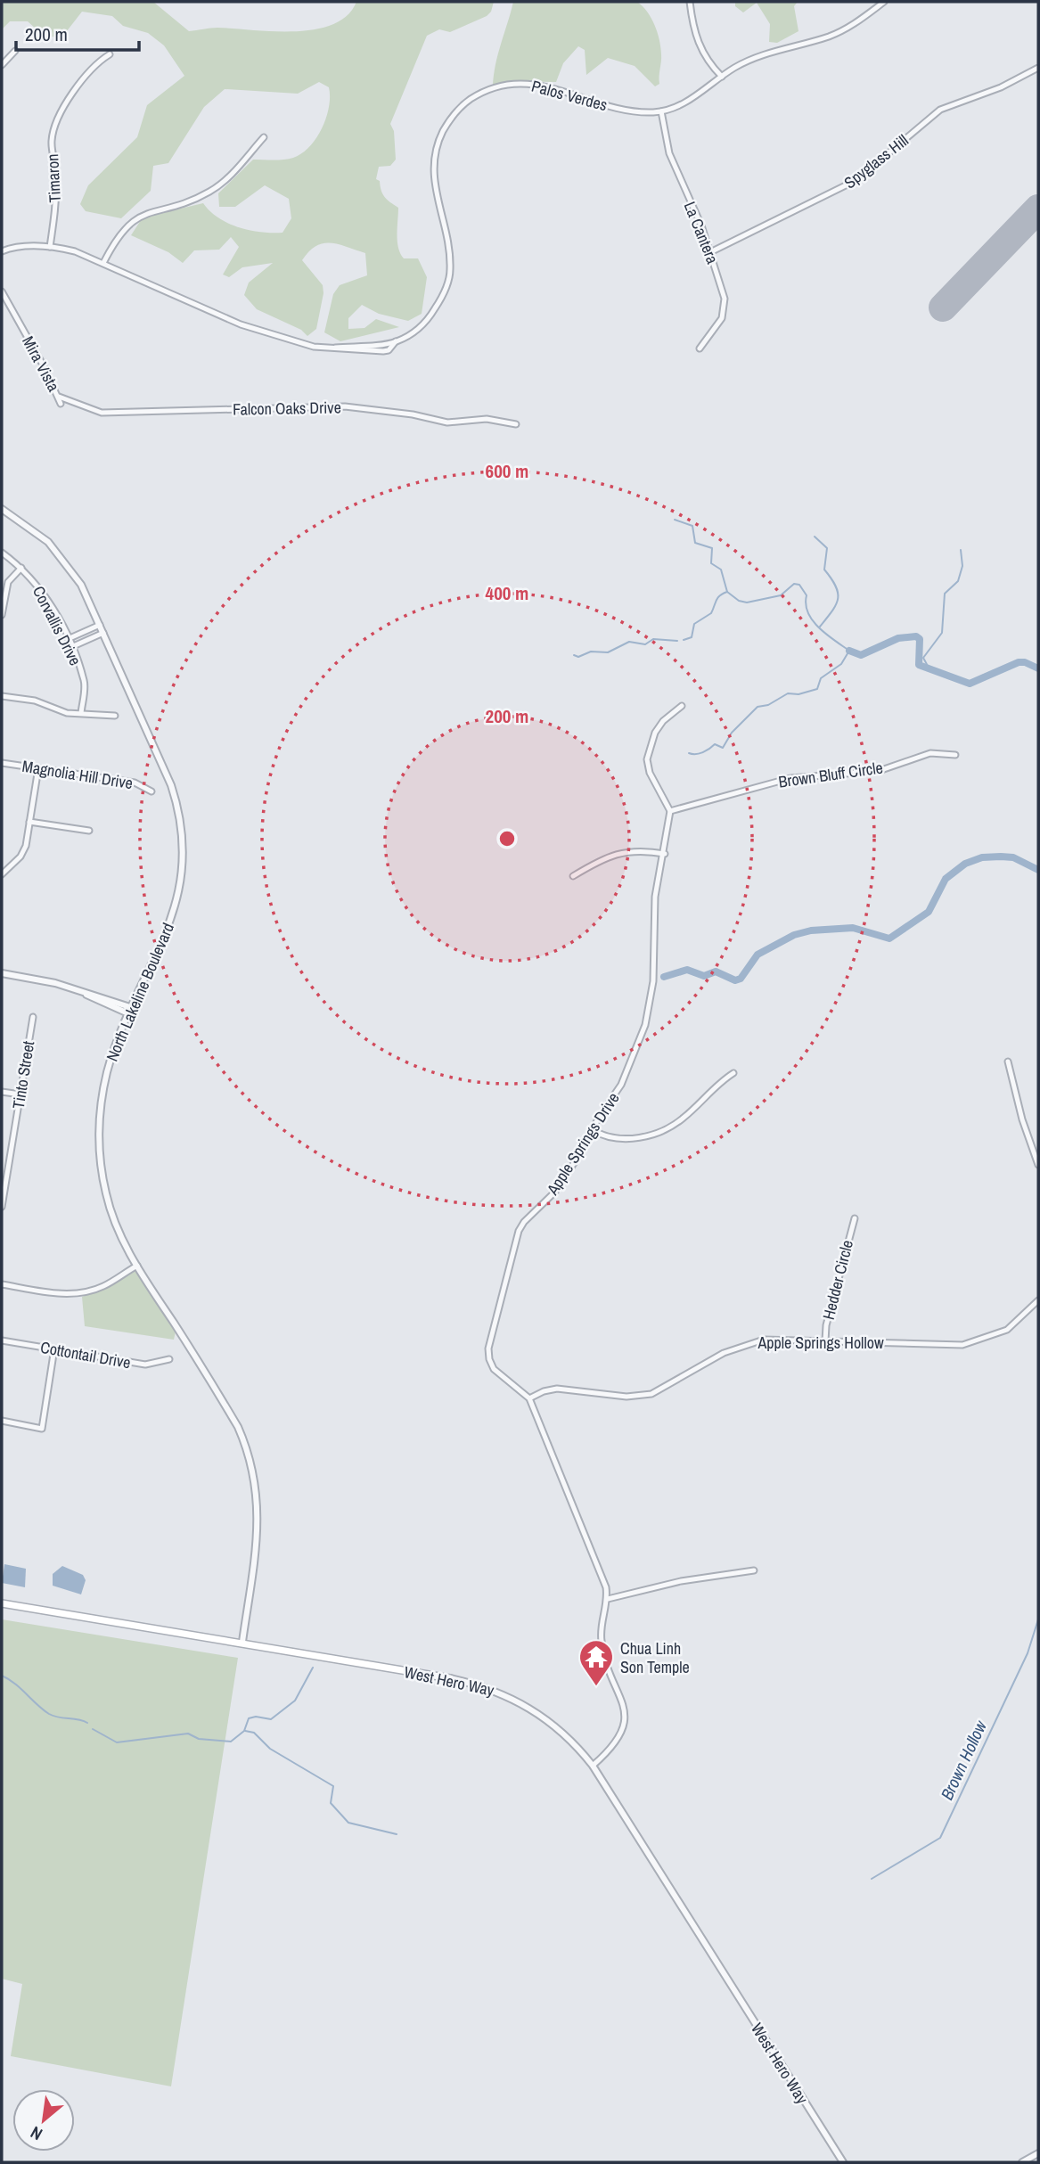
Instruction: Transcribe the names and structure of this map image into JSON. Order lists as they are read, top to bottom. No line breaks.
{"streets":{"main road":["West Hero Way"],"street":["Palos Verdes","Spyglass Hill","Timaron","La Cantera","Mira Vista","Falcon Oaks Drive","Corvallis Drive","Magnolia Hill Drive","Brown Bluff Circle","North Lakeline Boulevard","Tinto Street","Apple Springs Drive","Hedder Circle","Apple Springs Hollow","Cottontail Drive"]},"crossings":[["Palos Verdes","Timaron"],["Palos Verdes","La Cantera"],["Spyglass Hill","La Cantera"],["Mira Vista","Falcon Oaks Drive"],["Brown Bluff Circle","Apple Springs Drive"],["North Lakeline Boulevard","West Hero Way"],["Apple Springs Drive","Apple Springs Hollow"],["Apple Springs Drive","West Hero Way"],["Hedder Circle","Apple Springs Hollow"]],"water":["Brown Hollow"],"places":{"temple":["Chua Linh Son Temple"]},"scale_bar":"200 m","north":"bottom left","rings":["600 m","400 m","200 m"]}
